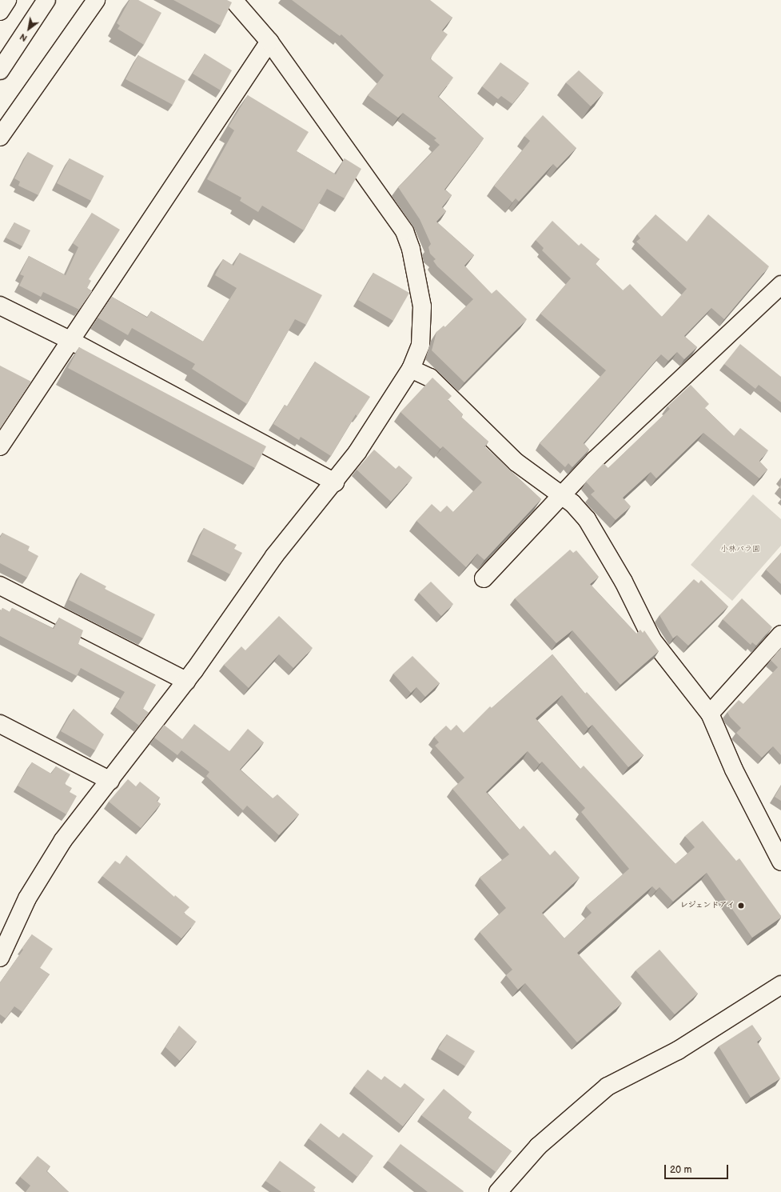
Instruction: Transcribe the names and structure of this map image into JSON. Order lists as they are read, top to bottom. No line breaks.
{"parks":["小林バラ園"],"places":["レジェンドアイ"],"scale_bar":"20 m","north":"bottom left"}
